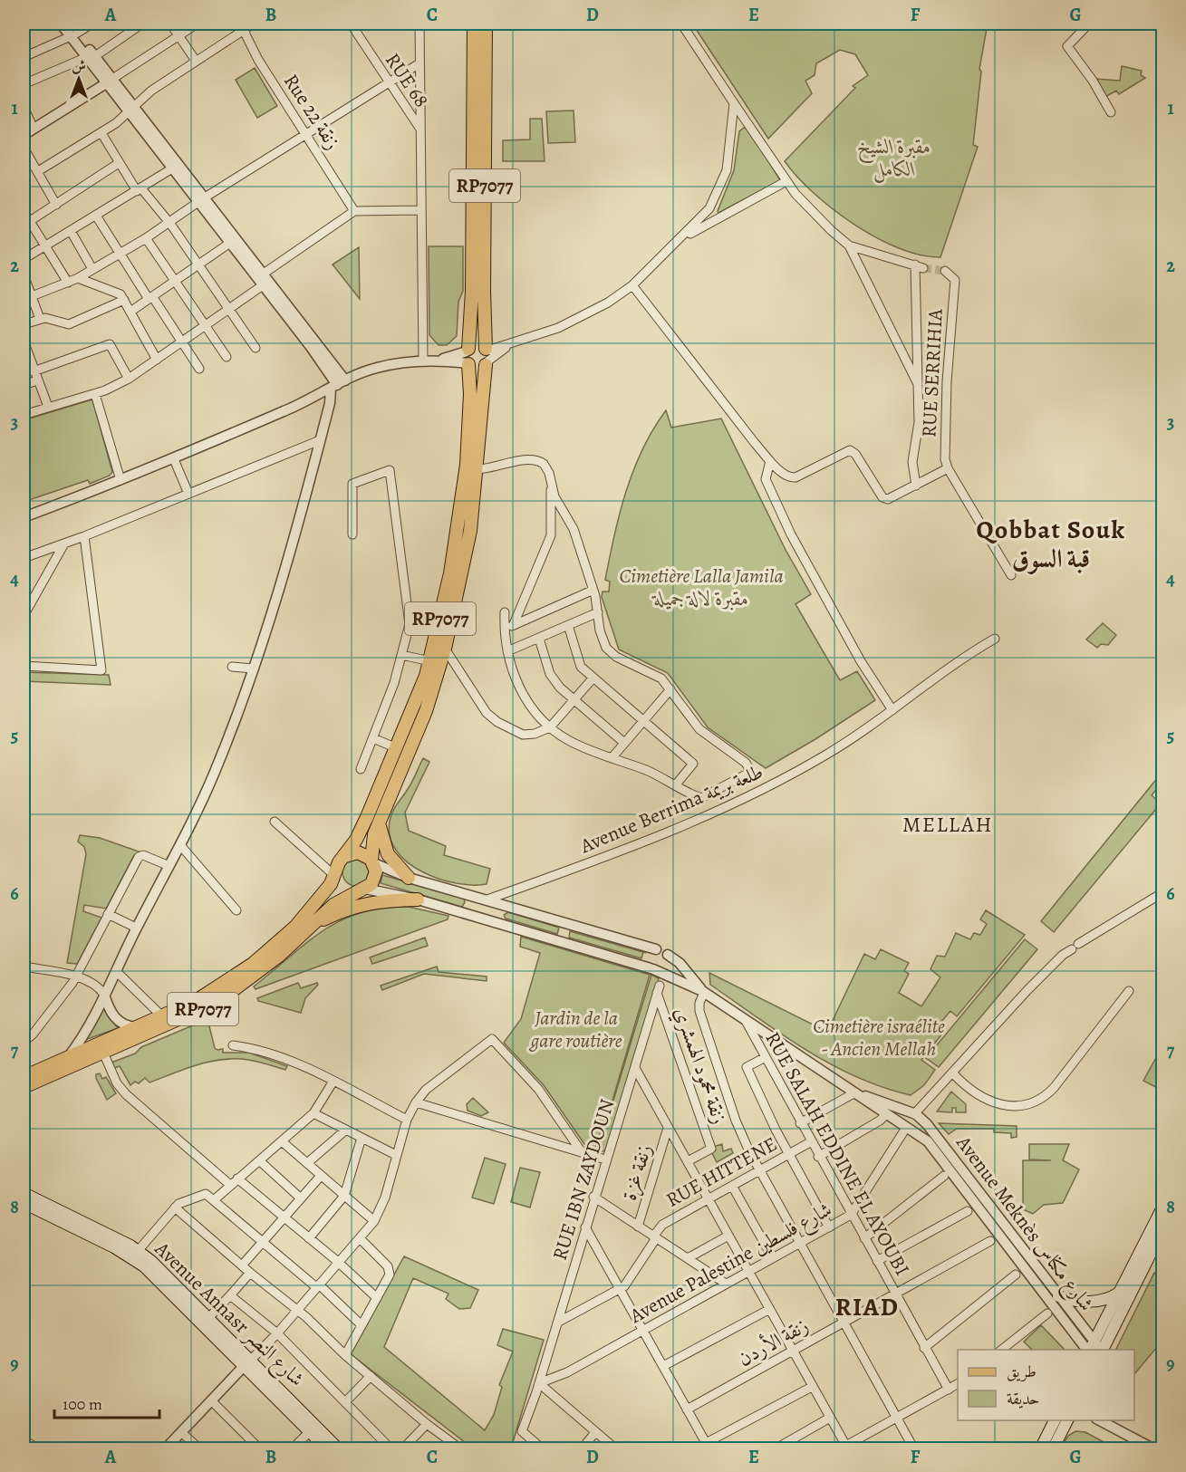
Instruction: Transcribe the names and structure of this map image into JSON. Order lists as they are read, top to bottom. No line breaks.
{"streets":{"main road":["RP7077","Avenue Annasr شارع النصر"],"street":["RUE 68","Rue 22 زنقة","RUE SERRIHIA","Avenue Berrima طلعة بريمة","زنقة محمود الهمشري","RUE SALAH EDDINE EL AYOUBI","RUE HITTENE","زنقة غزة","RUE IBN ZAYDOUN","Avenue Meknès شارع مكناس","Avenue Palestine شارع فلسطين","زنقة الأردن"]},"crossings":[["Avenue Berrima طلعة بريمة","Avenue Meknès شارع مكناس"],["زنقة محمود الهمشري","RUE IBN ZAYDOUN"],["RUE SALAH EDDINE EL AYOUBI","RUE HITTENE"],["RUE SALAH EDDINE EL AYOUBI","Avenue Meknès شارع مكناس"],["RUE SALAH EDDINE EL AYOUBI","Avenue Palestine شارع فلسطين"],["RUE SALAH EDDINE EL AYOUBI","زنقة الأردن"],["RUE IBN ZAYDOUN","Avenue Palestine شارع فلسطين"],["Avenue Meknès شارع مكناس","Avenue Palestine شارع فلسطين"]],"districts":["Qobbat Souk قبة السوق","MELLAH","RIAD"],"parks":["مقبرة الشيخ الكامل","Cimetière Lalla Jamila مقبرة لالة جميلة","Jardin de la gare routière","Cimetière israélite - Ancien Mellah"],"legend":["طريق","حديقة"],"scale_bar":"100 m","north":"top","grid":{"columns":["A","B","C","D","E","F","G"],"rows":["1","2","3","4","5","6","7","8","9"]}}
